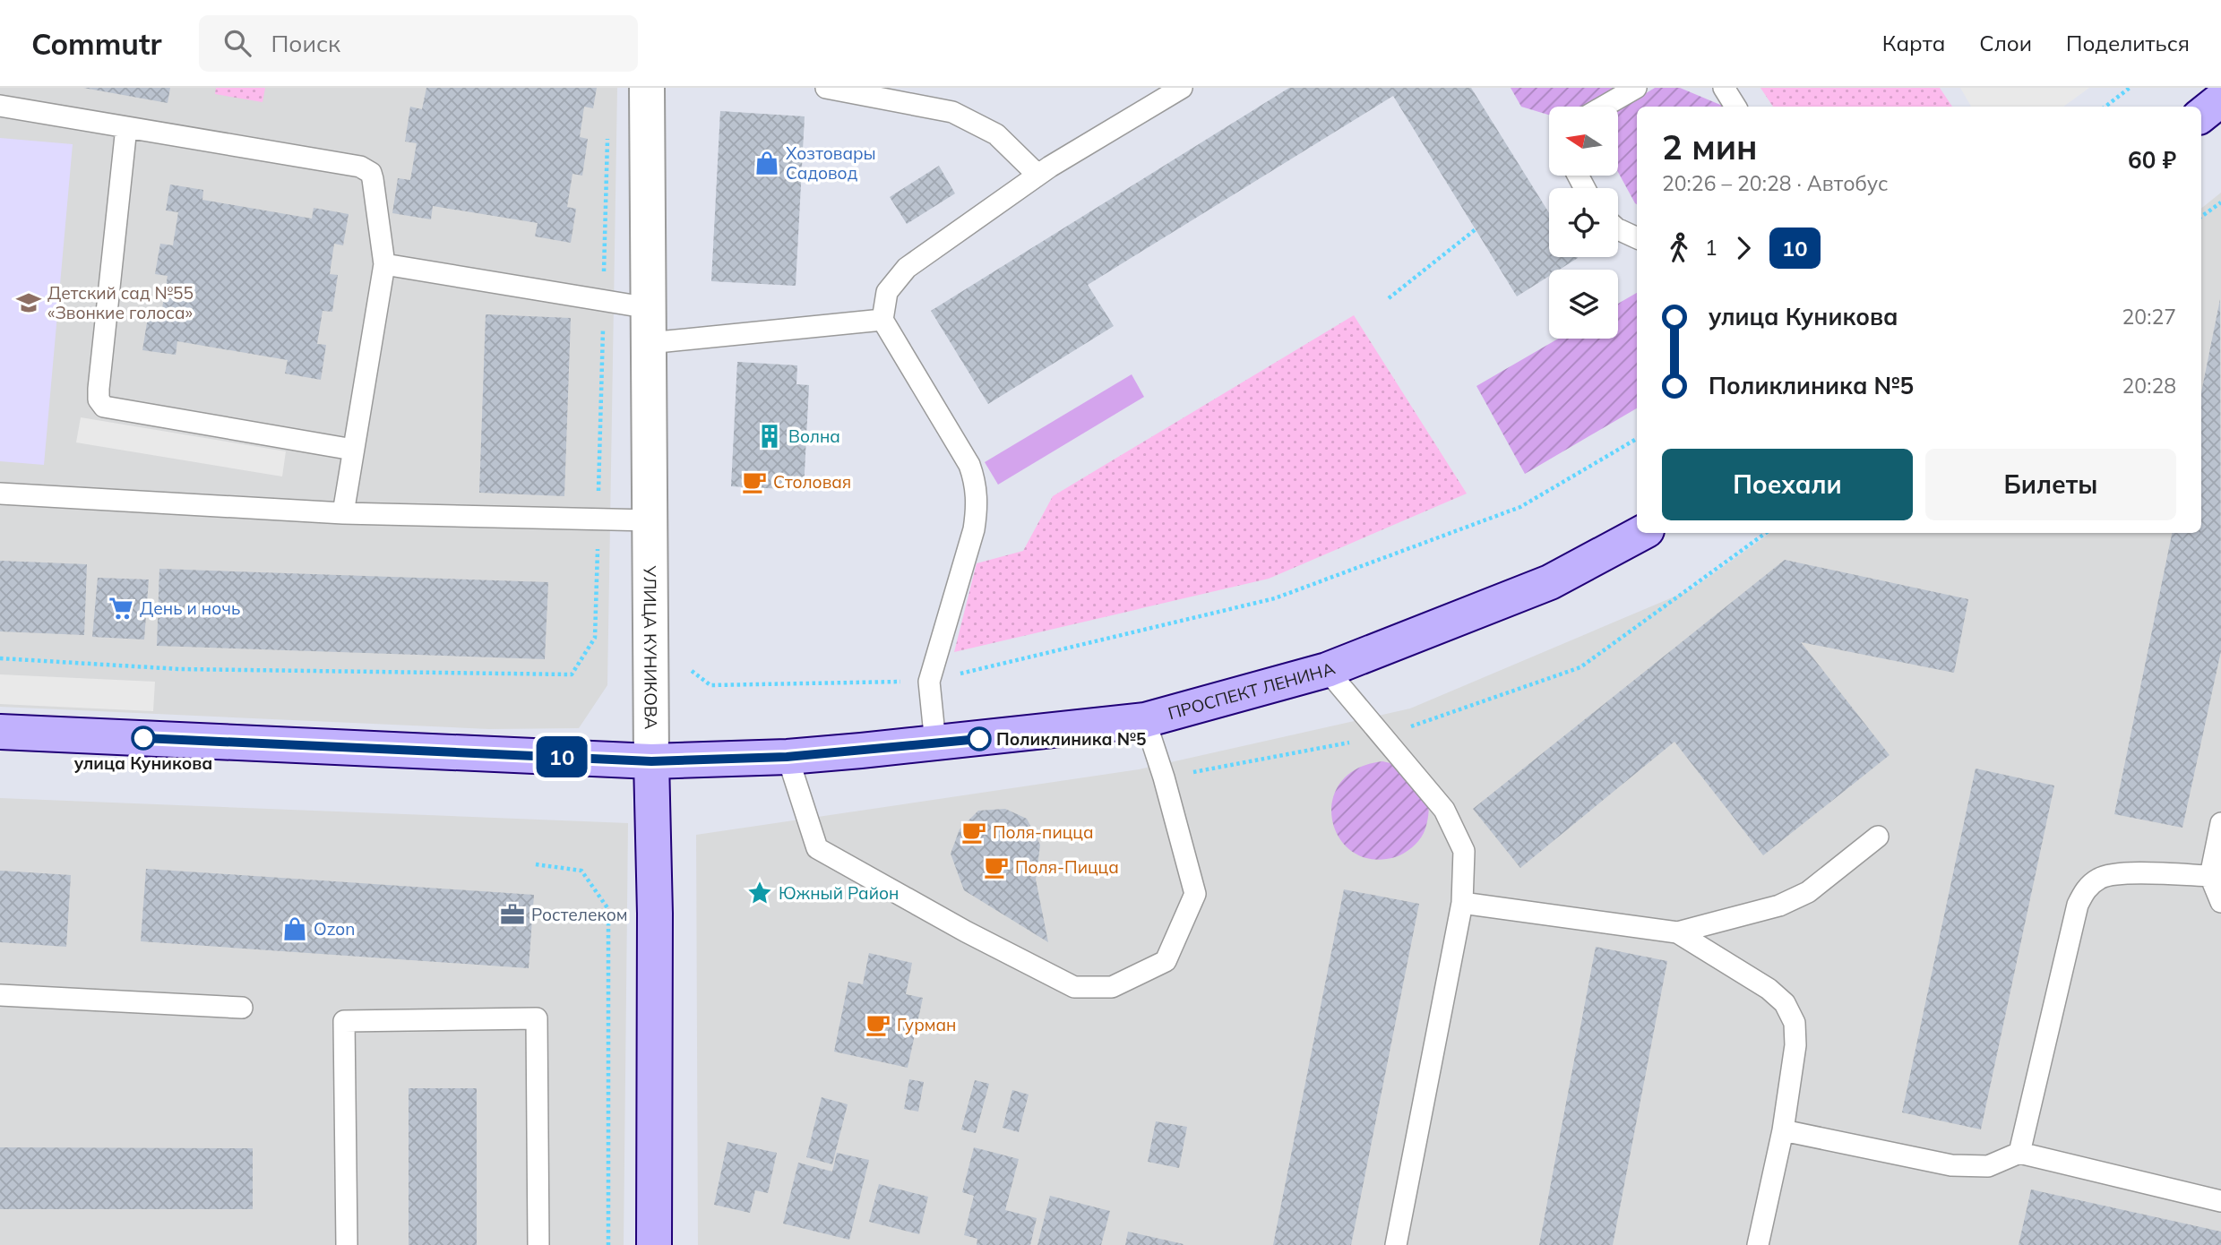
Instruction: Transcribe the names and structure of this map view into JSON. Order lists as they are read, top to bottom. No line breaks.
{"streets":{"street":["УЛИЦА КУНИКОВА","ПРОСПЕКТ ЛЕНИНА"]},"crossings":[["УЛИЦА КУНИКОВА","ПРОСПЕКТ ЛЕНИНА"]],"places":{"shop":["Хозтовары Садовод","Ozon"],"school or university":["Детский сад №55 «Звонкие голоса»"],"building":["Волна"],"cafe":["Столовая","Поля-пицца","Поля-Пицца","Гурман"],"supermarket":["День и ночь"],"other":["улица Куникова","Поликлиника №5"],"place":["Южный Район"],"office":["Ростелеком"]},"lines":["bus line 10"],"north":"left","page":{"header":"Commutr","search":"Поиск","nav":["Карта","Слои","Поделиться"],"on_map":"10","heading":["2 мин","20:26 – 20:28 · Автобус","60 ₽"],"legs":["1","10"],"list":[{"name":"улица Куникова","value":"20:27"},{"name":"Поликлиника №5","value":"20:28"}],"buttons":["Поехали","Билеты"]}}
